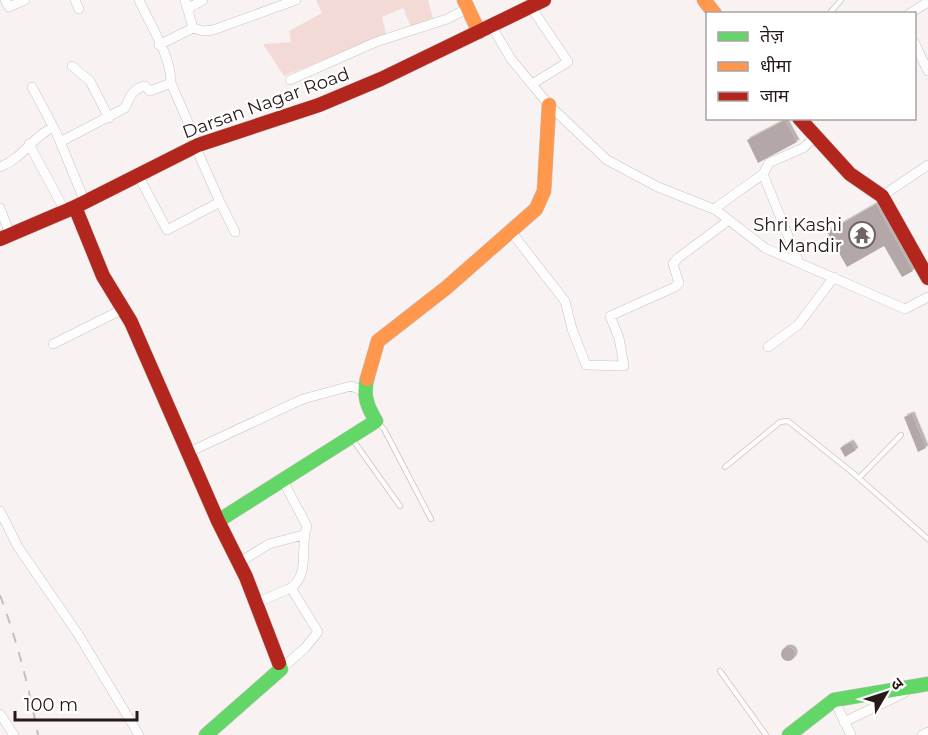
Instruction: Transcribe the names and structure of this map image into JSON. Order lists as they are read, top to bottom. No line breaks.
{"streets":{"street":["Darsan Nagar Road"]},"places":{"temple":["Shri Kashi Mandir"]},"legend":["तेज़","धीमा","जाम"],"scale_bar":"100 m","north":"top right"}
